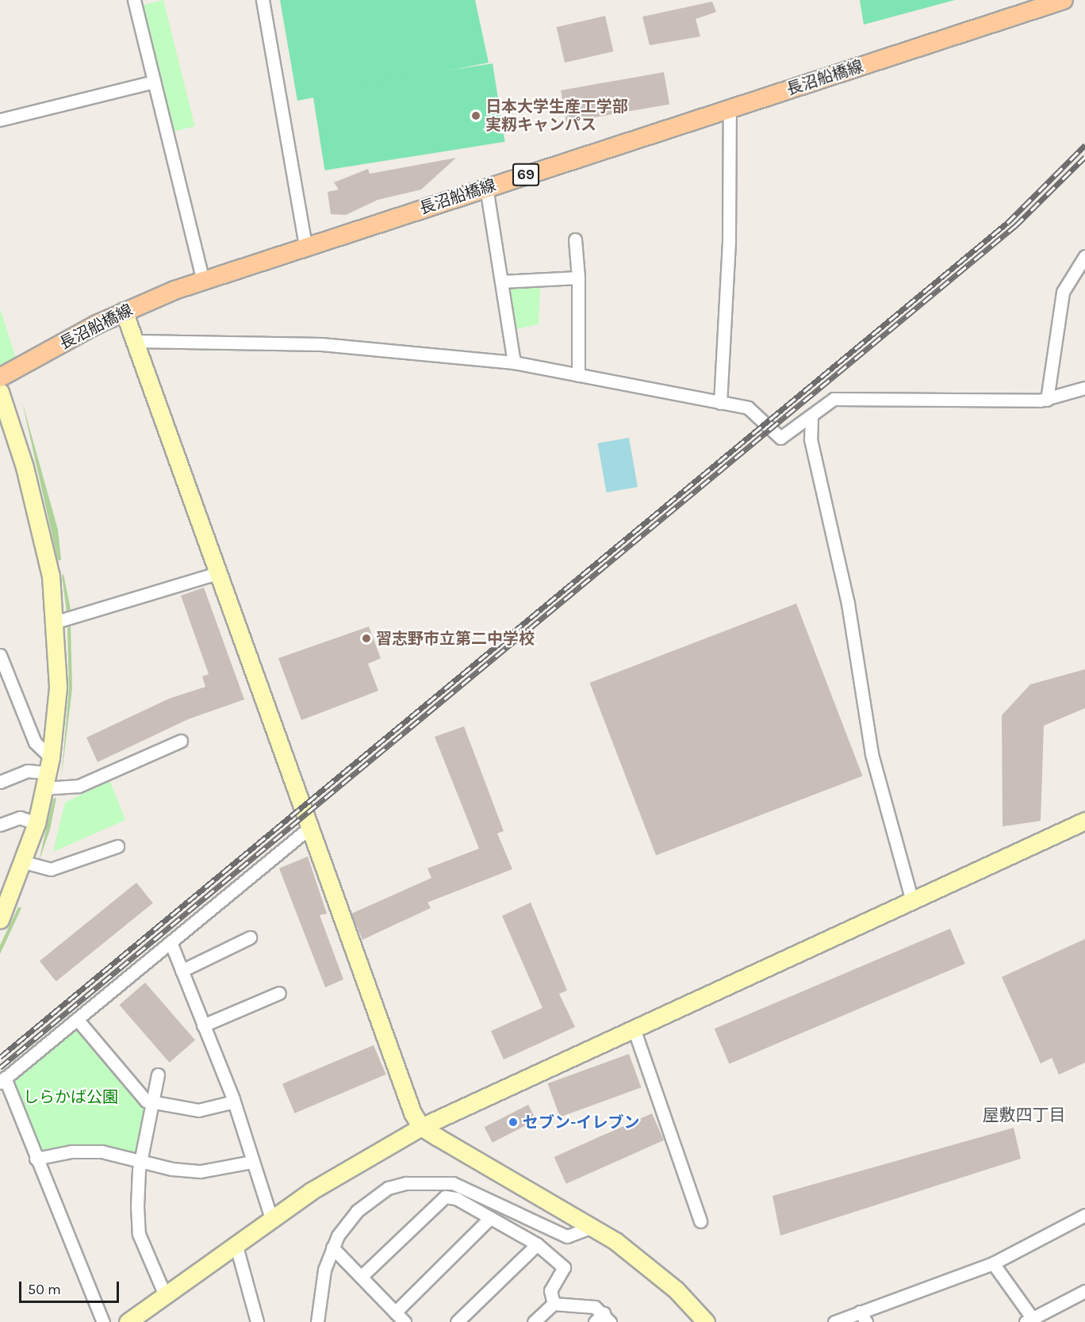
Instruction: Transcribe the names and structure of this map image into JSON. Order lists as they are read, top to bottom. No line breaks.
{"streets":{"main road":["長沼船橋線","69"]},"districts":["屋敷四丁目"],"parks":["しらかば公園"],"places":["日本大学生産工学部 実籾キャンパス","習志野市立第二中学校","セブン-イレブン"],"scale_bar":"50 m"}
